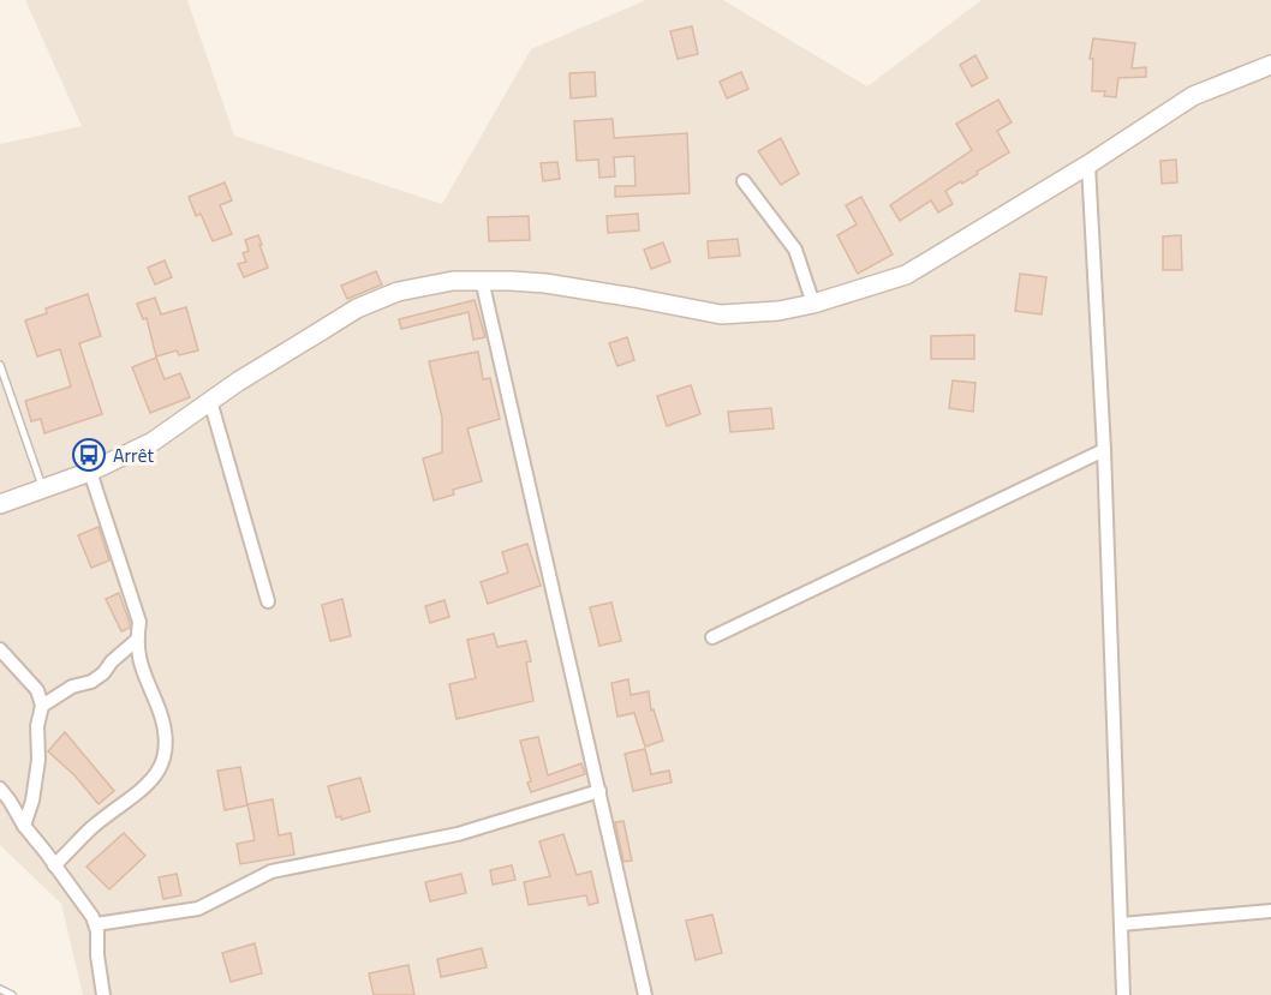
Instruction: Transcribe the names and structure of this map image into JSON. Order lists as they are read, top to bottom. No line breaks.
{"places":{"bus stop":["Arrêt"]}}
